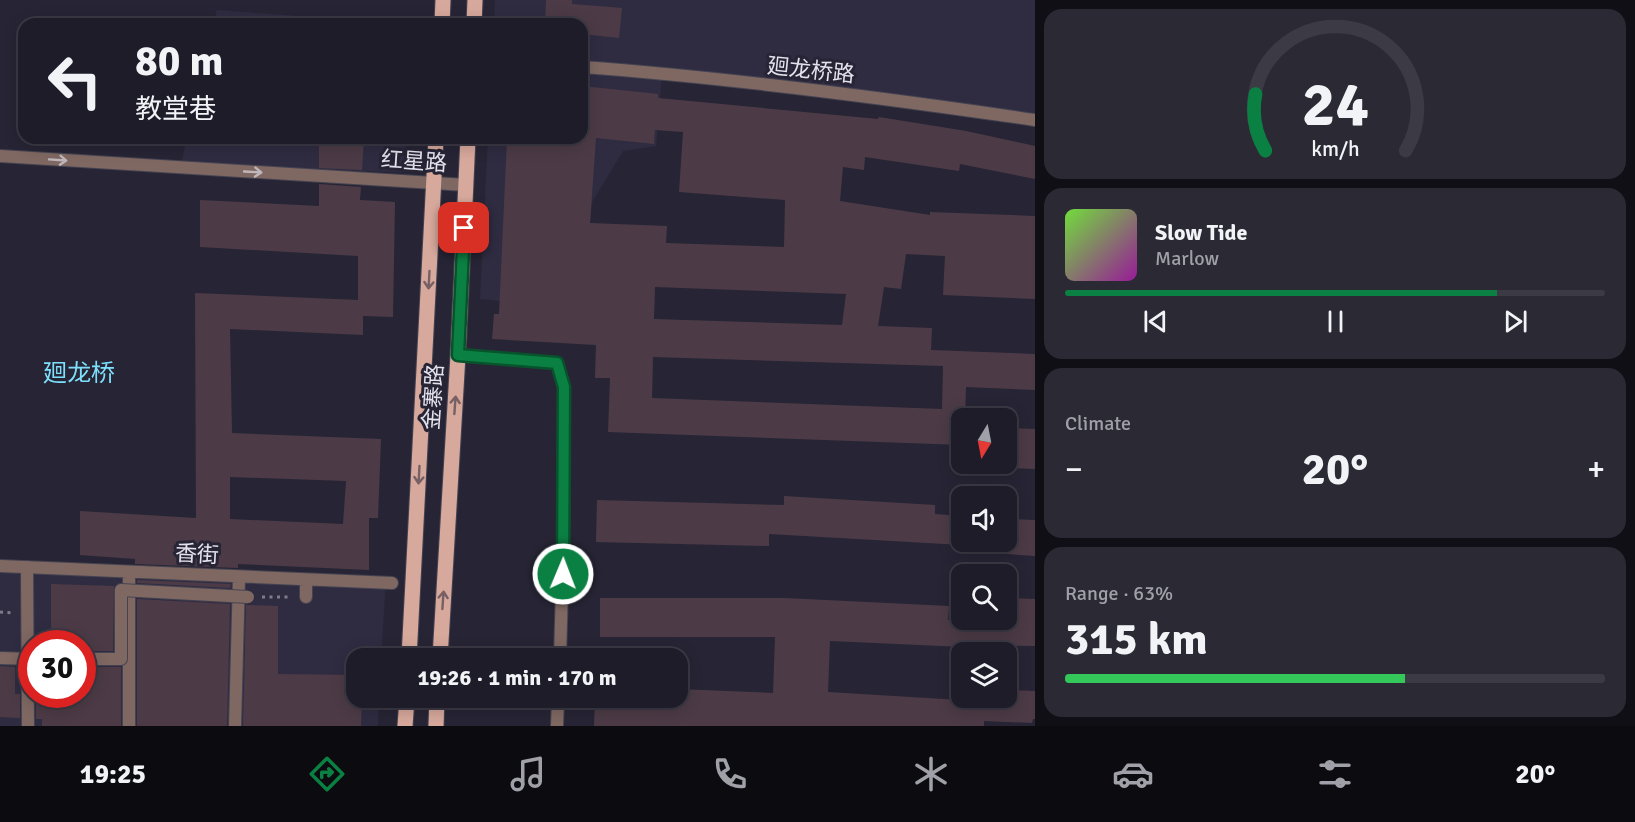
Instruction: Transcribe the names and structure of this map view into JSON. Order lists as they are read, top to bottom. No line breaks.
{"streets":{"main road":["金寨路"],"street":["廻龙桥路","红星路","香街"]},"crossings":[["红星路","金寨路"]],"one_way":["红星路"],"districts":["廻龙桥"],"north":"bottom","page":{"turn":["80 m","教堂巷"],"song":["Slow Tide","Marlow"],"tile":["Climate",["Range · 63%","315 km"]],"heat":["−","20°","+"],"limit":"30","trip":"19:26 · 1 min · 170 m","tabs":["19:25","20°"],"gauge":["24","km/h"]}}
